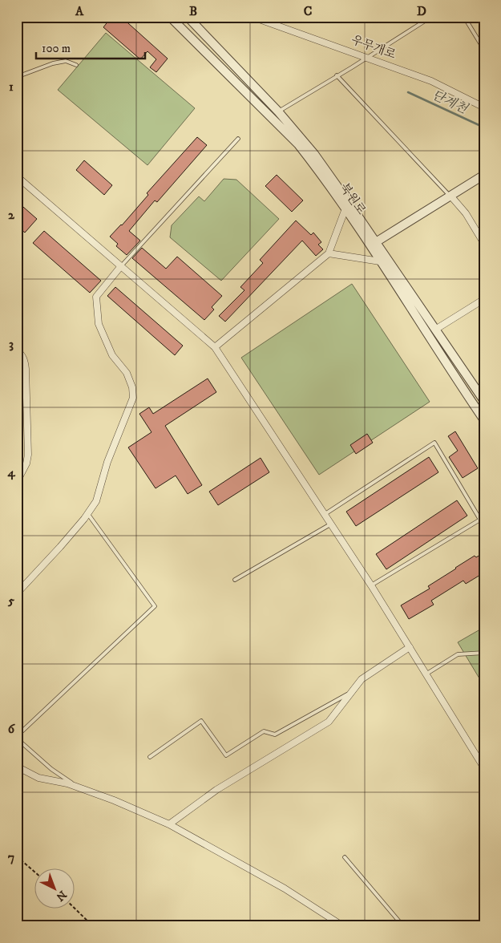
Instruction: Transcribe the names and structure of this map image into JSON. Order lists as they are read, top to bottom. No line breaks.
{"streets":{"street":["우무개로","북원로"]},"water":["단계천"],"scale_bar":"100 m","north":"bottom right","grid":{"columns":["A","B","C","D"],"rows":["1","2","3","4","5","6","7"]}}
